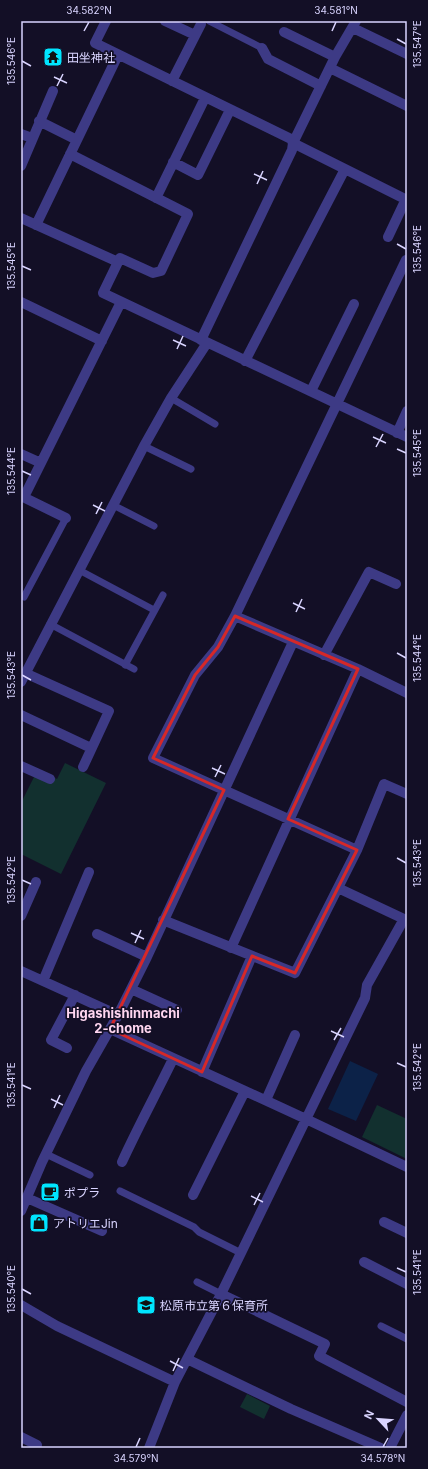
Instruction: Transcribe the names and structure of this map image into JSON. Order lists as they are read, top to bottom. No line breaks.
{"districts":["Higashishinmachi 2-chome"],"places":{"temple":["田坐神社"],"cafe":["ポプラ"],"shop":["アトリエJin"],"school or university":["松原市立第６保育所"]},"north":"top left","coordinates":["34.582°N","34.581°N","135.547°E","135.546°E","135.545°E","135.544°E","135.543°E","135.542°E","135.541°E","135.540°E","34.579°N","34.578°N"]}
